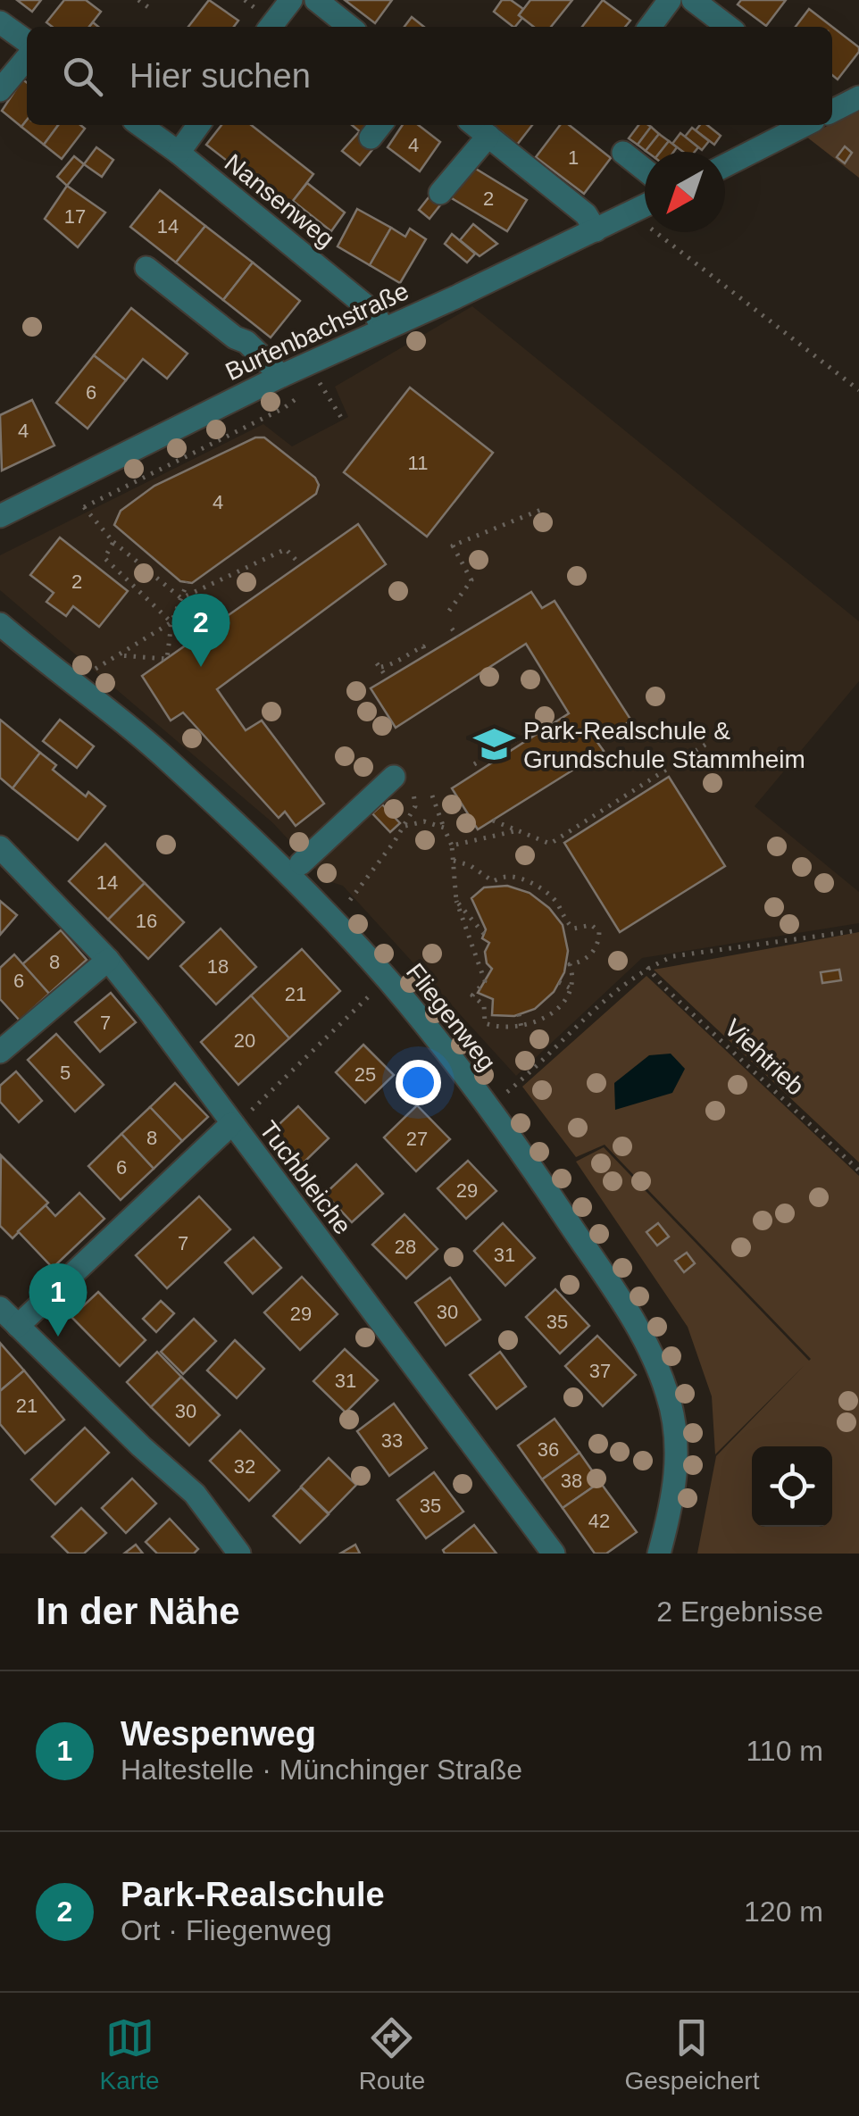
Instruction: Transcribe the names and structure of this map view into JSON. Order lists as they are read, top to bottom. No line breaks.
{"streets":{"street":["Nansenweg","Burtenbachstraße","Fliegenweg","Tuchbleiche"],"path":["Viehtrieb"]},"crossings":[["Nansenweg","Burtenbachstraße"]],"places":{"school or university":["Park-Realschule & Grundschule Stammheim"]},"house_numbers":["4","1","2","17","14","6","4","11","4","2","14","16","8","18","6","21","7","20","5","25","8","27","6","29","7","28","31","30","29","35","37","31","21","30","33","36","32","38","35","42"],"north":"bottom left","page":{"search":"Hier suchen","pins":["2","1"],"heading":["In der Nähe","2 Ergebnisse"],"list":[{"mark":"1","name":"Wespenweg","note":"Haltestelle · Münchinger Straße","value":"110 m"},{"mark":"2","name":"Park-Realschule","note":"Ort · Fliegenweg","value":"120 m"}],"nav":["Karte","Route","Gespeichert"]}}
